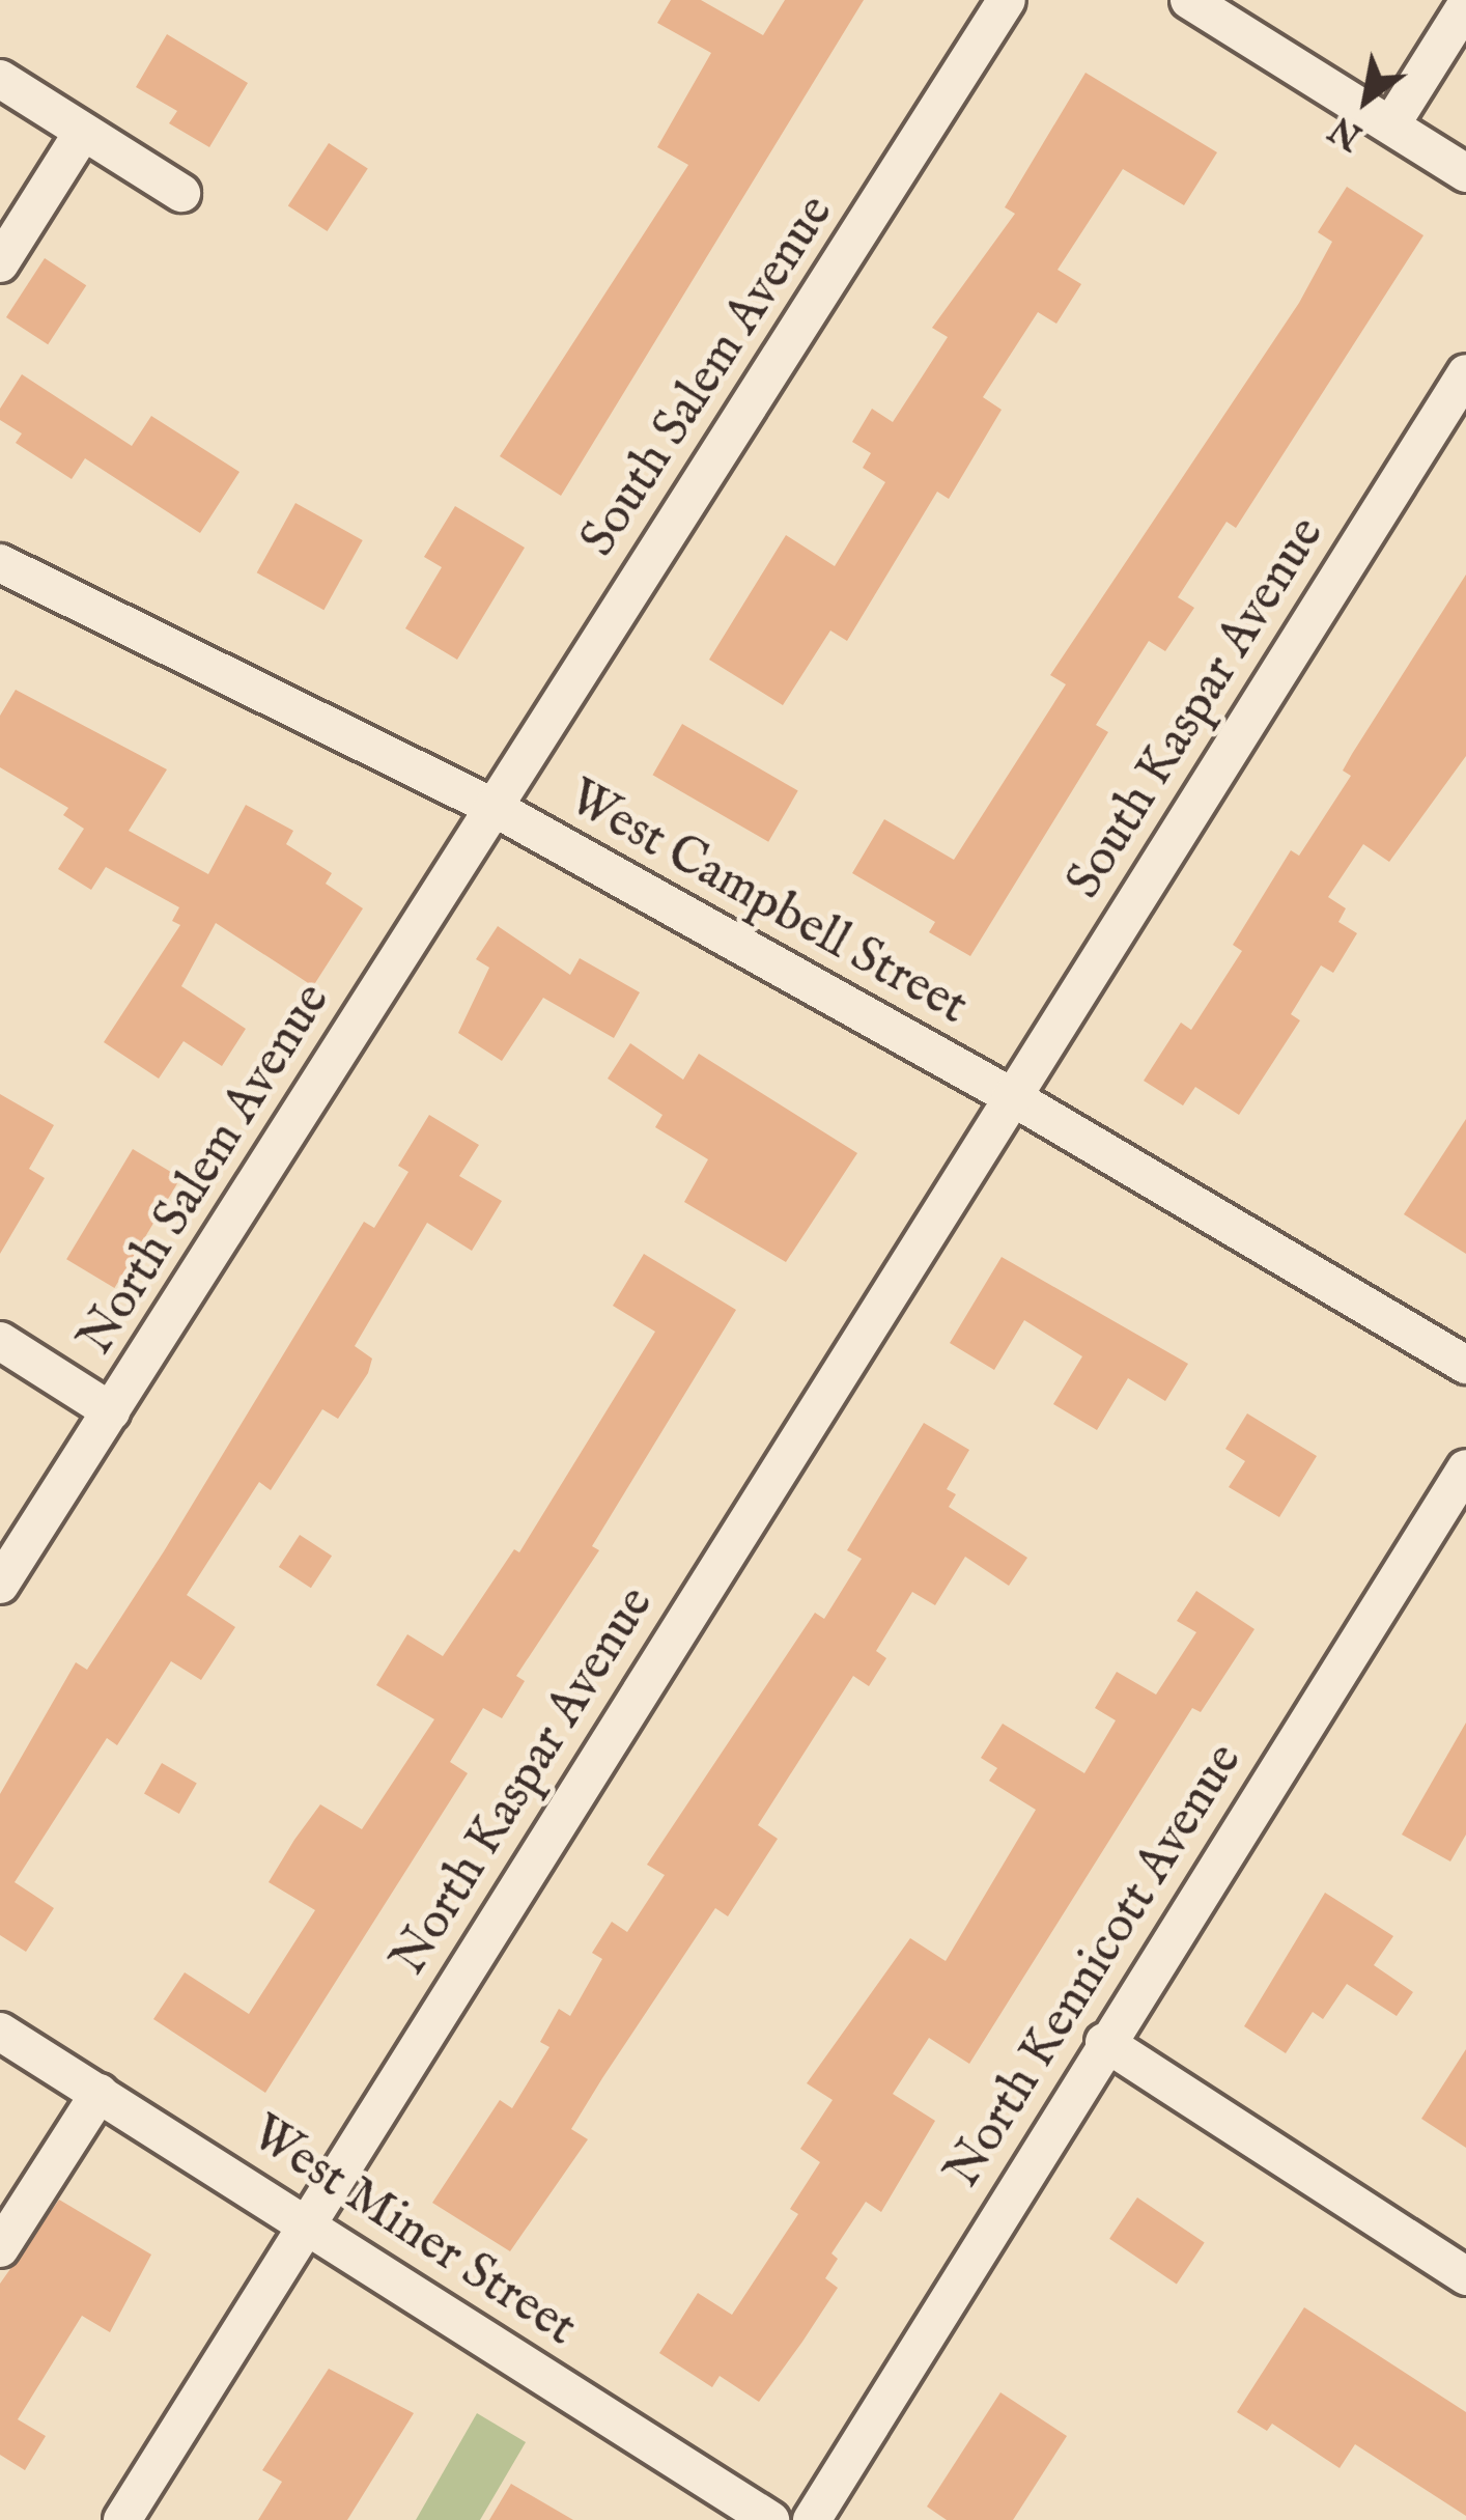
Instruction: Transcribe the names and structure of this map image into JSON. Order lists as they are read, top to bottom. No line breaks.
{"streets":{"street":["South Salem Avenue","South Kaspar Avenue","West Campbell Street","North Salem Avenue","North Kaspar Avenue","North Kennicott Avenue","West Miner Street"]},"crossings":[["South Salem Avenue","West Campbell Street"],["South Salem Avenue","North Salem Avenue"],["South Kaspar Avenue","West Campbell Street"],["South Kaspar Avenue","North Kaspar Avenue"],["West Campbell Street","North Salem Avenue"],["West Campbell Street","North Kaspar Avenue"],["North Kaspar Avenue","West Miner Street"]],"north":"bottom left"}
